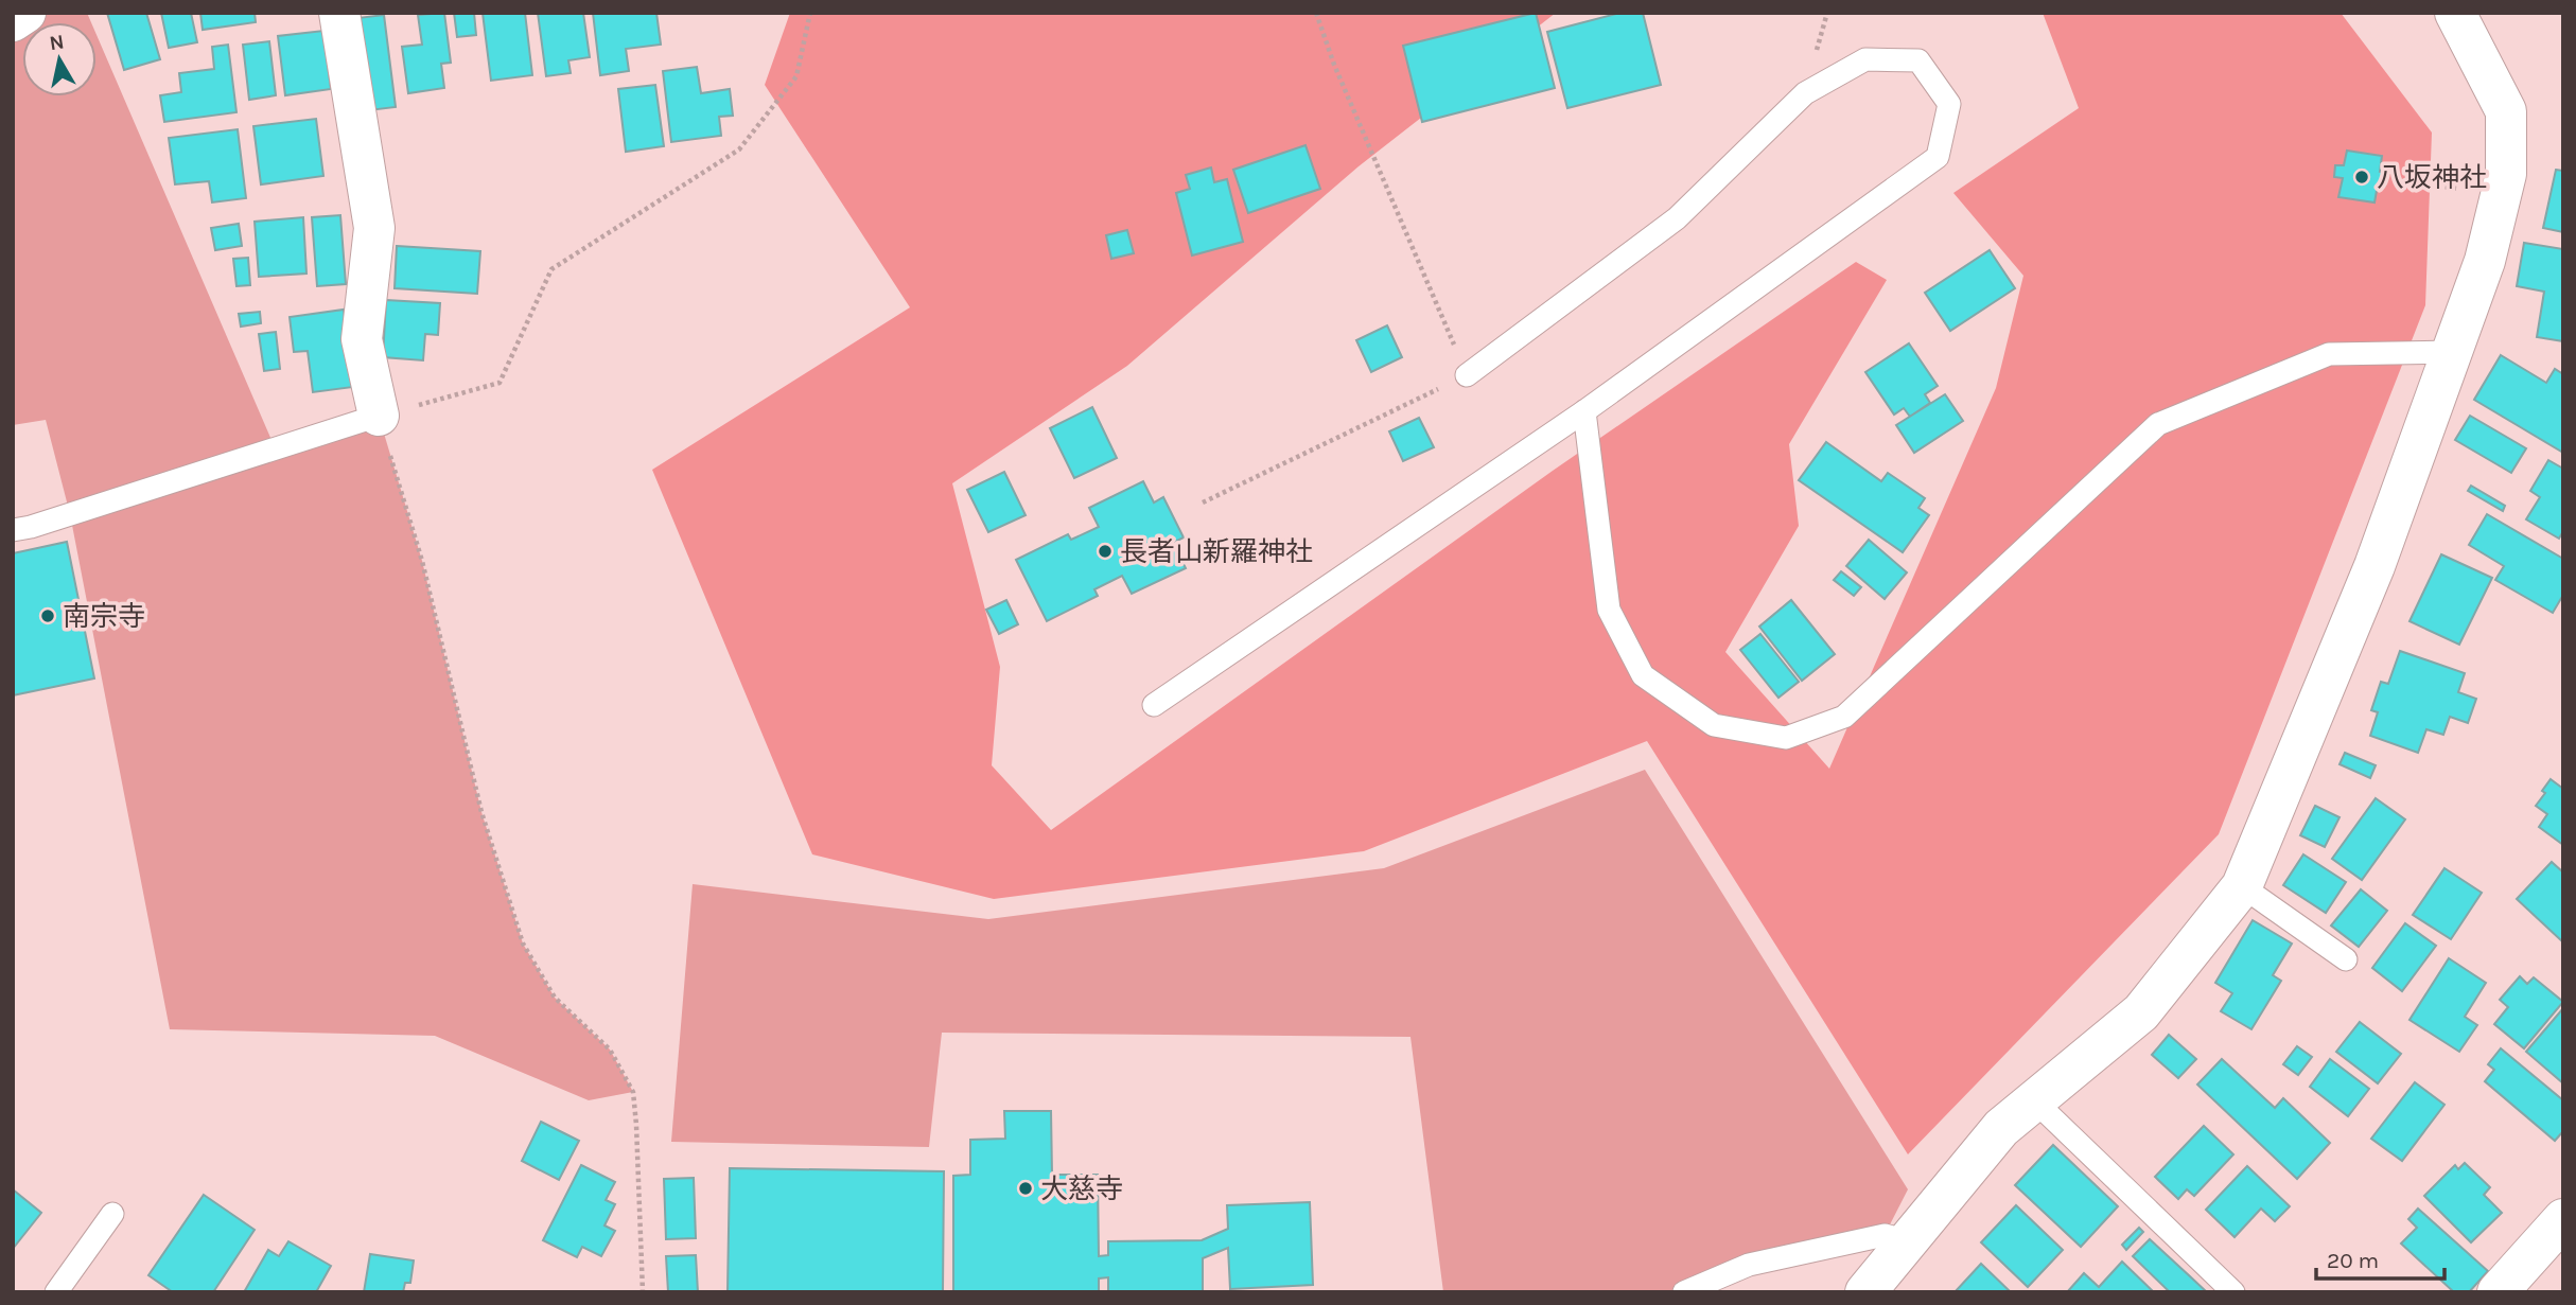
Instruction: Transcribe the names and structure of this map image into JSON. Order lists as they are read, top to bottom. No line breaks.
{"places":["八坂神社","長者山新羅神社","南宗寺","大慈寺"],"scale_bar":"20 m","north":"top"}
